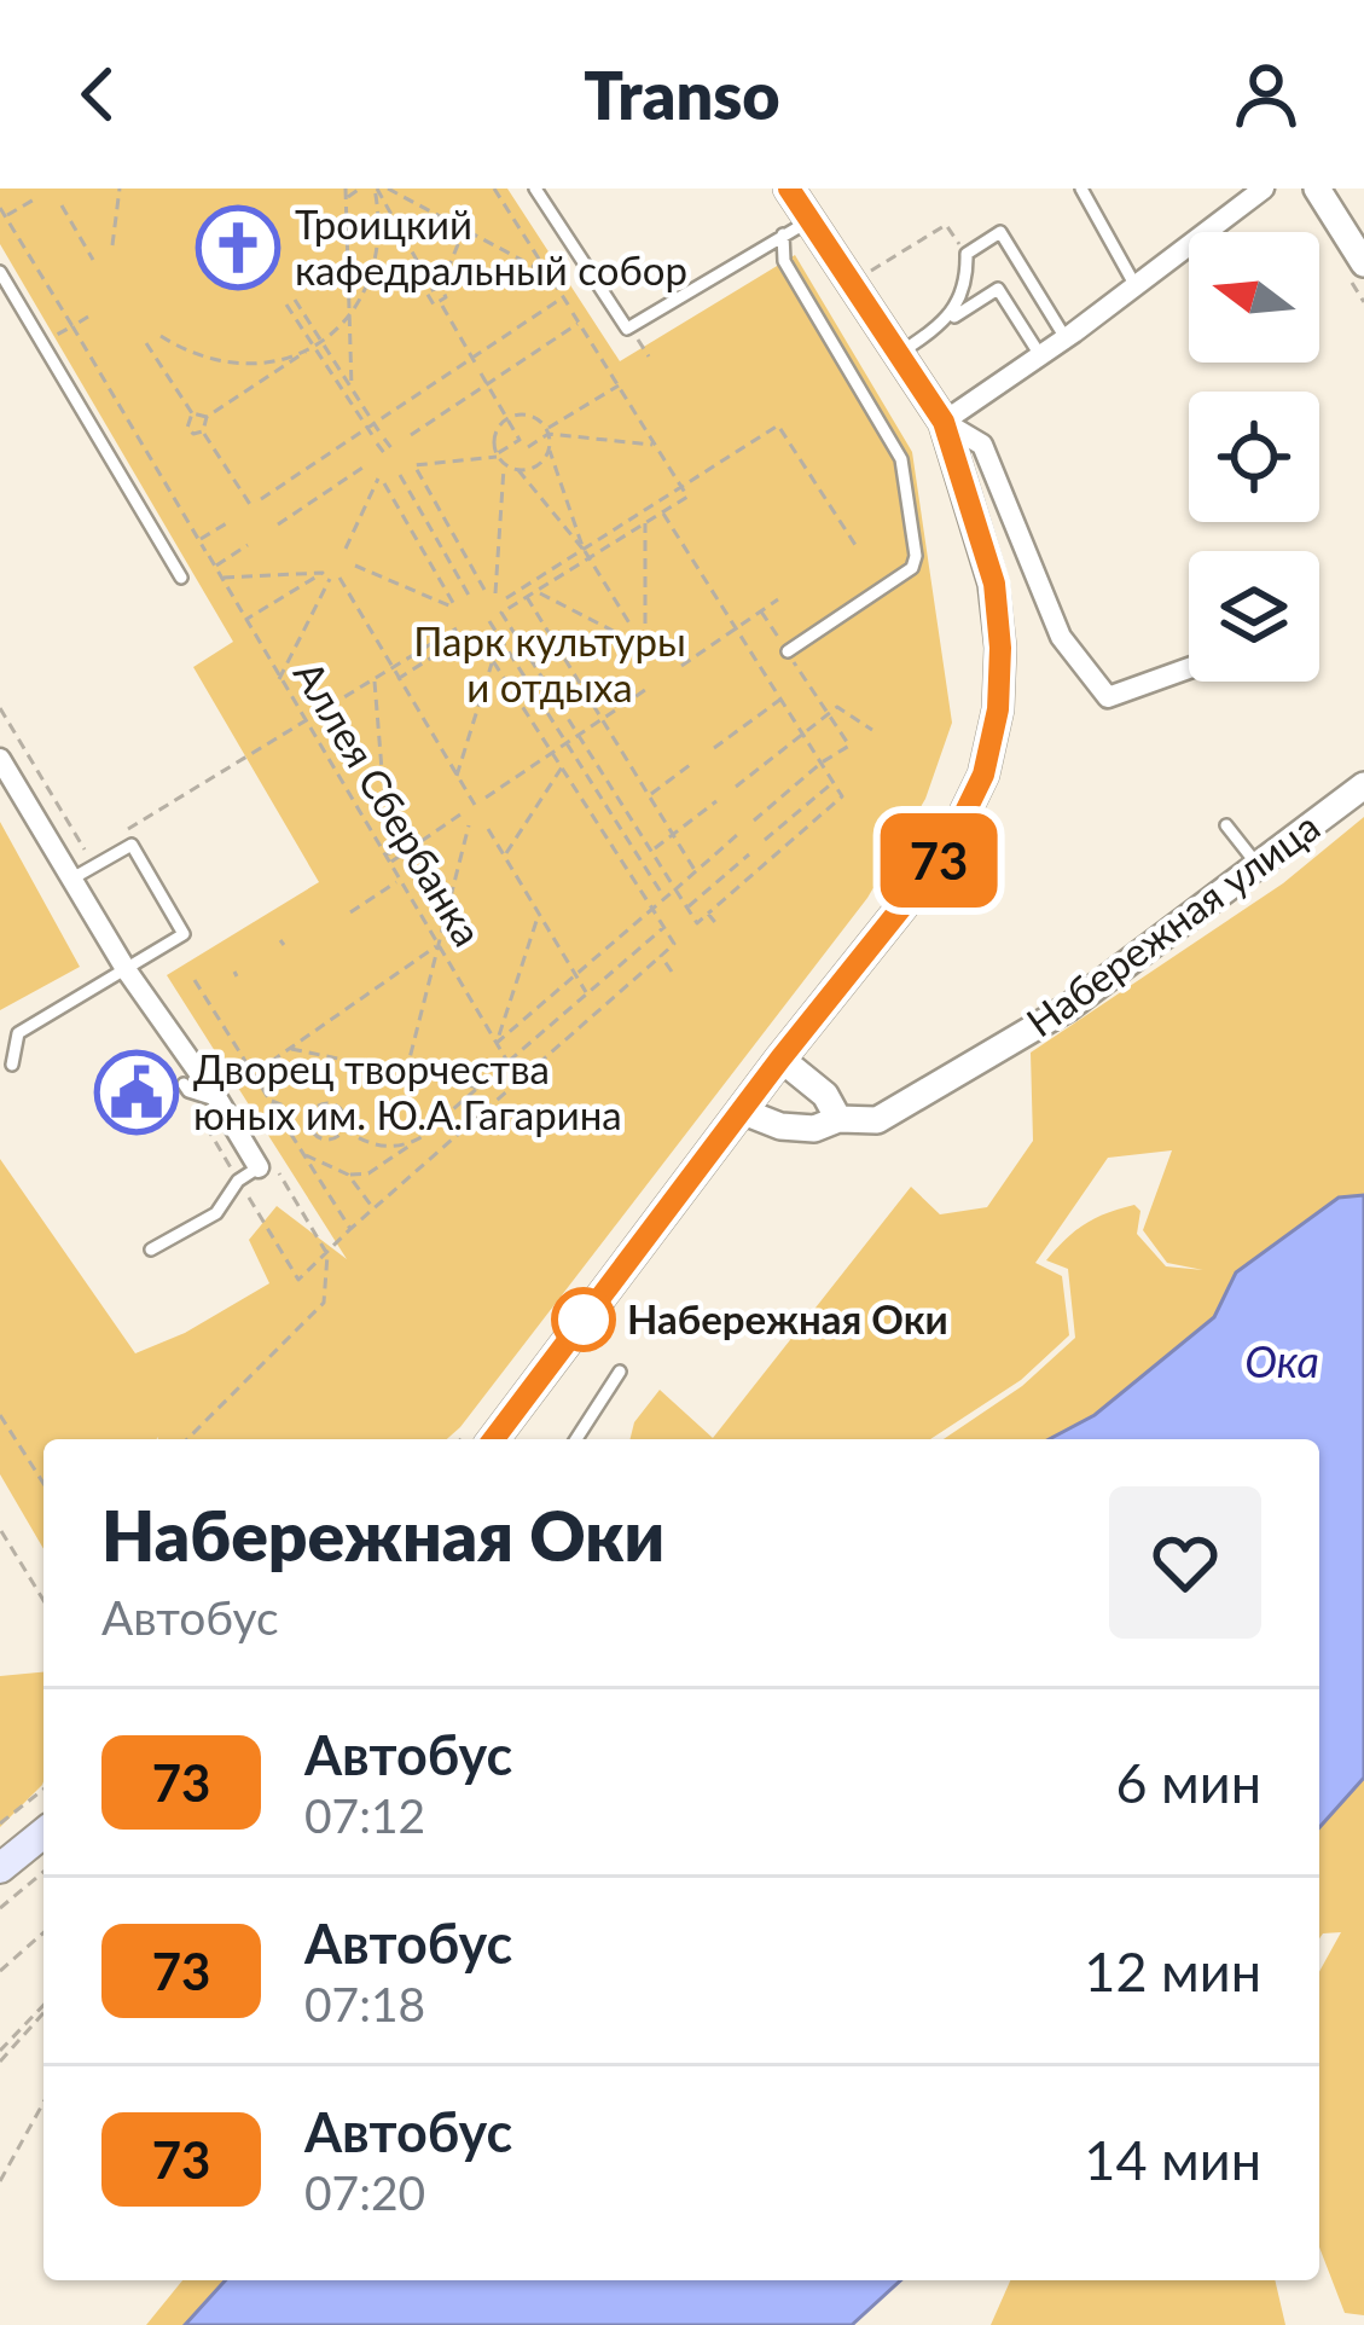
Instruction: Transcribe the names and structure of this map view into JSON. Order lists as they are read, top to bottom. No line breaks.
{"streets":{"street":["Набережная улица"],"path":["Аллея Сбербанка"]},"water":["Ока"],"parks":["Парк культуры и отдыха"],"places":{"church":["Троицкий кафедральный собор"],"public building":["Дворец творчества юных им. Ю.А.Гагарина"],"other":["Набережная Оки"]},"lines":["bus line 73"],"north":"left","page":{"header":"Transo","on_map":"73","heading":["Набережная Оки","Автобус"],"list":[{"mark":"73","name":"Автобус","note":"07:12","value":"6 мин"},{"mark":"73","name":"Автобус","note":"07:18","value":"12 мин"},{"mark":"73","name":"Автобус","note":"07:20","value":"14 мин"}]}}
